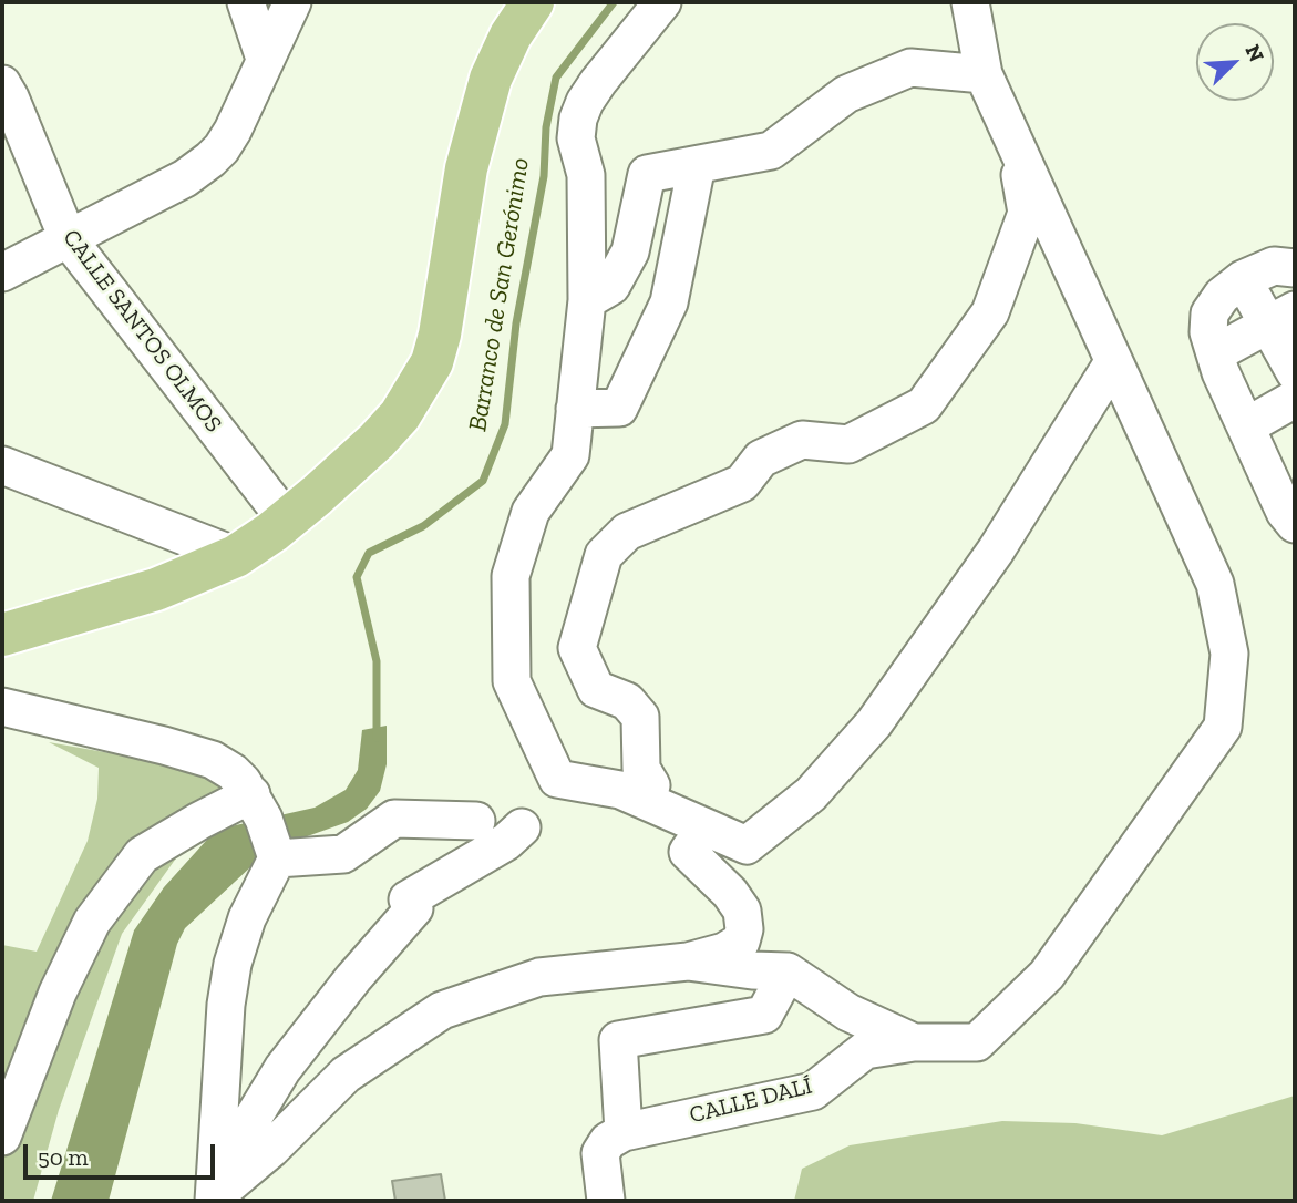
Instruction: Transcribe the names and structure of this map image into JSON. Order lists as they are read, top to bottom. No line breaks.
{"streets":{"street":["CALLE SANTOS OLMOS","CALLE DALÍ"]},"water":["Barranco de San Gerónimo"],"scale_bar":"50 m","north":"top right"}
